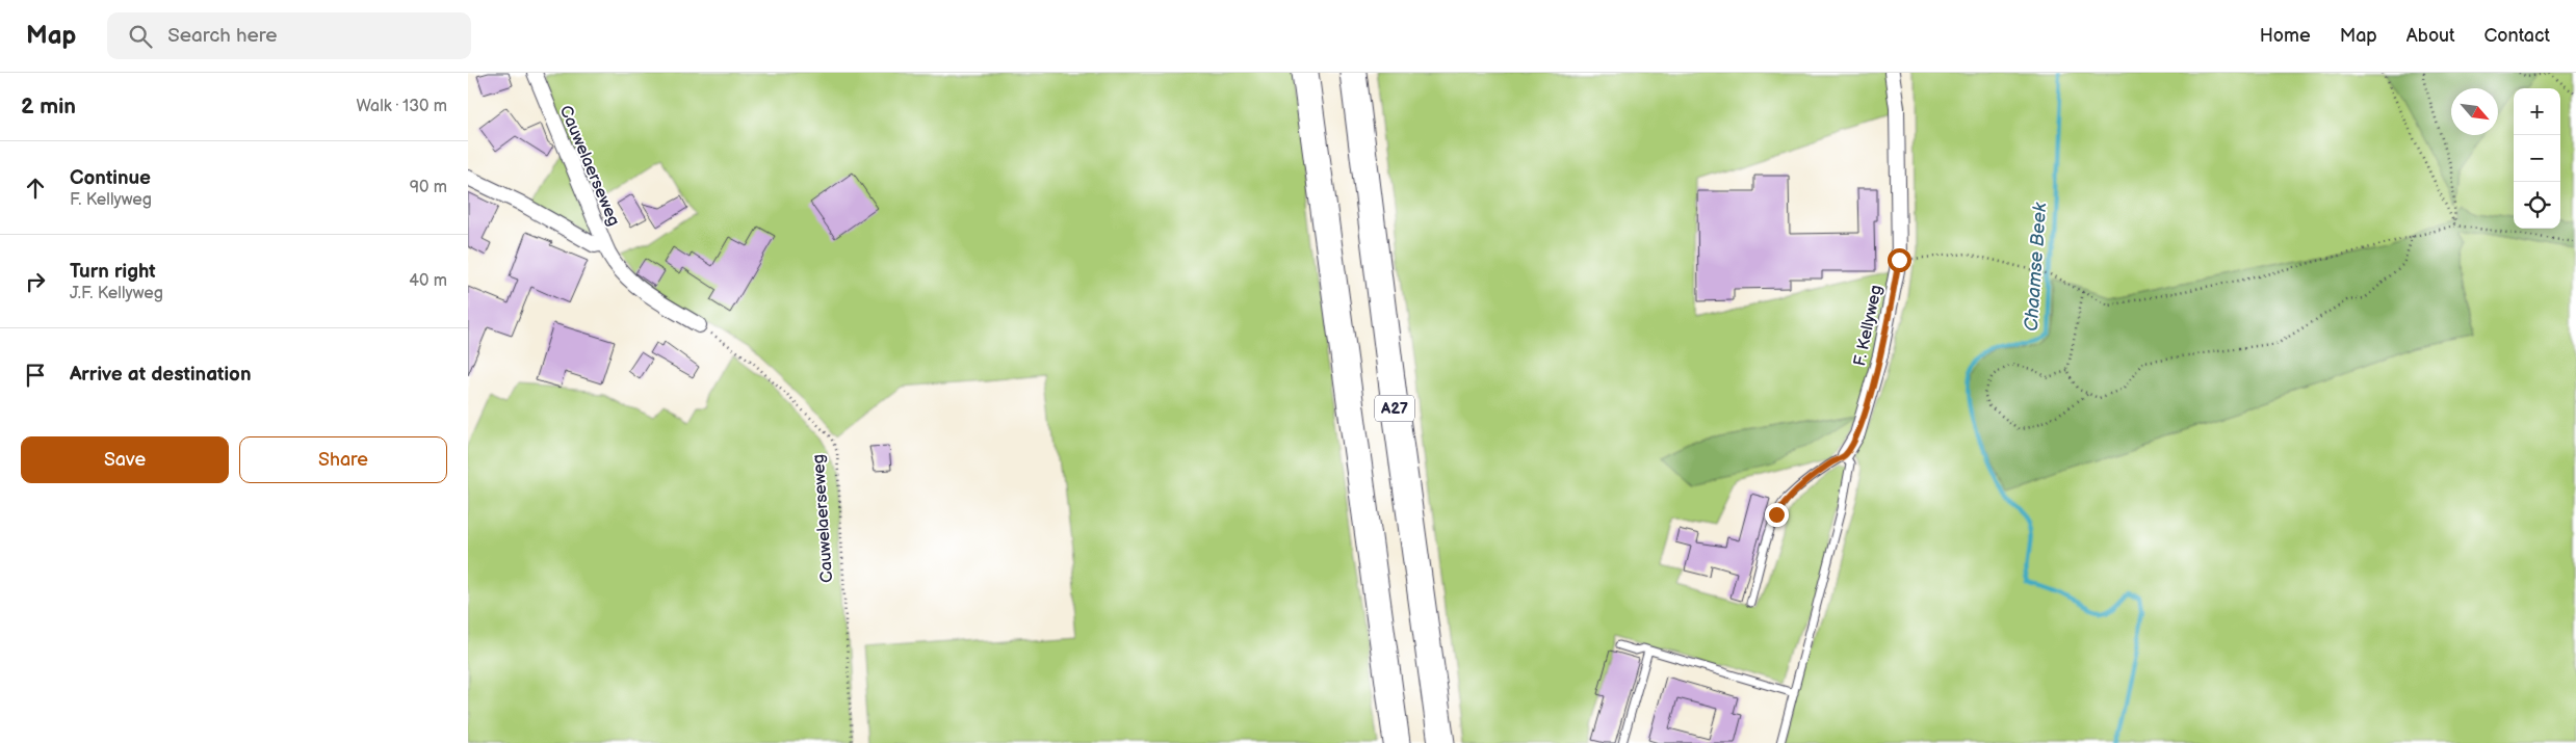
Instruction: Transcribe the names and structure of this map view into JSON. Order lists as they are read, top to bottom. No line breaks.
{"streets":{"highway":["A27"],"street":["Cauwelaerseweg","F. Kellyweg"]},"water":["Chaamse Beek"],"north":"bottom right","page":{"header":"Map","search":"Search here","nav":["Home","Map","About","Contact"],"heading":["2 min","Walk · 130 m"],"map_buttons":["+","−"],"list":[["Continue","F. Kellyweg","90 m"],["Turn right","J.F. Kellyweg","40 m"],"Arrive at destination"],"buttons":["Save","Share"]}}
